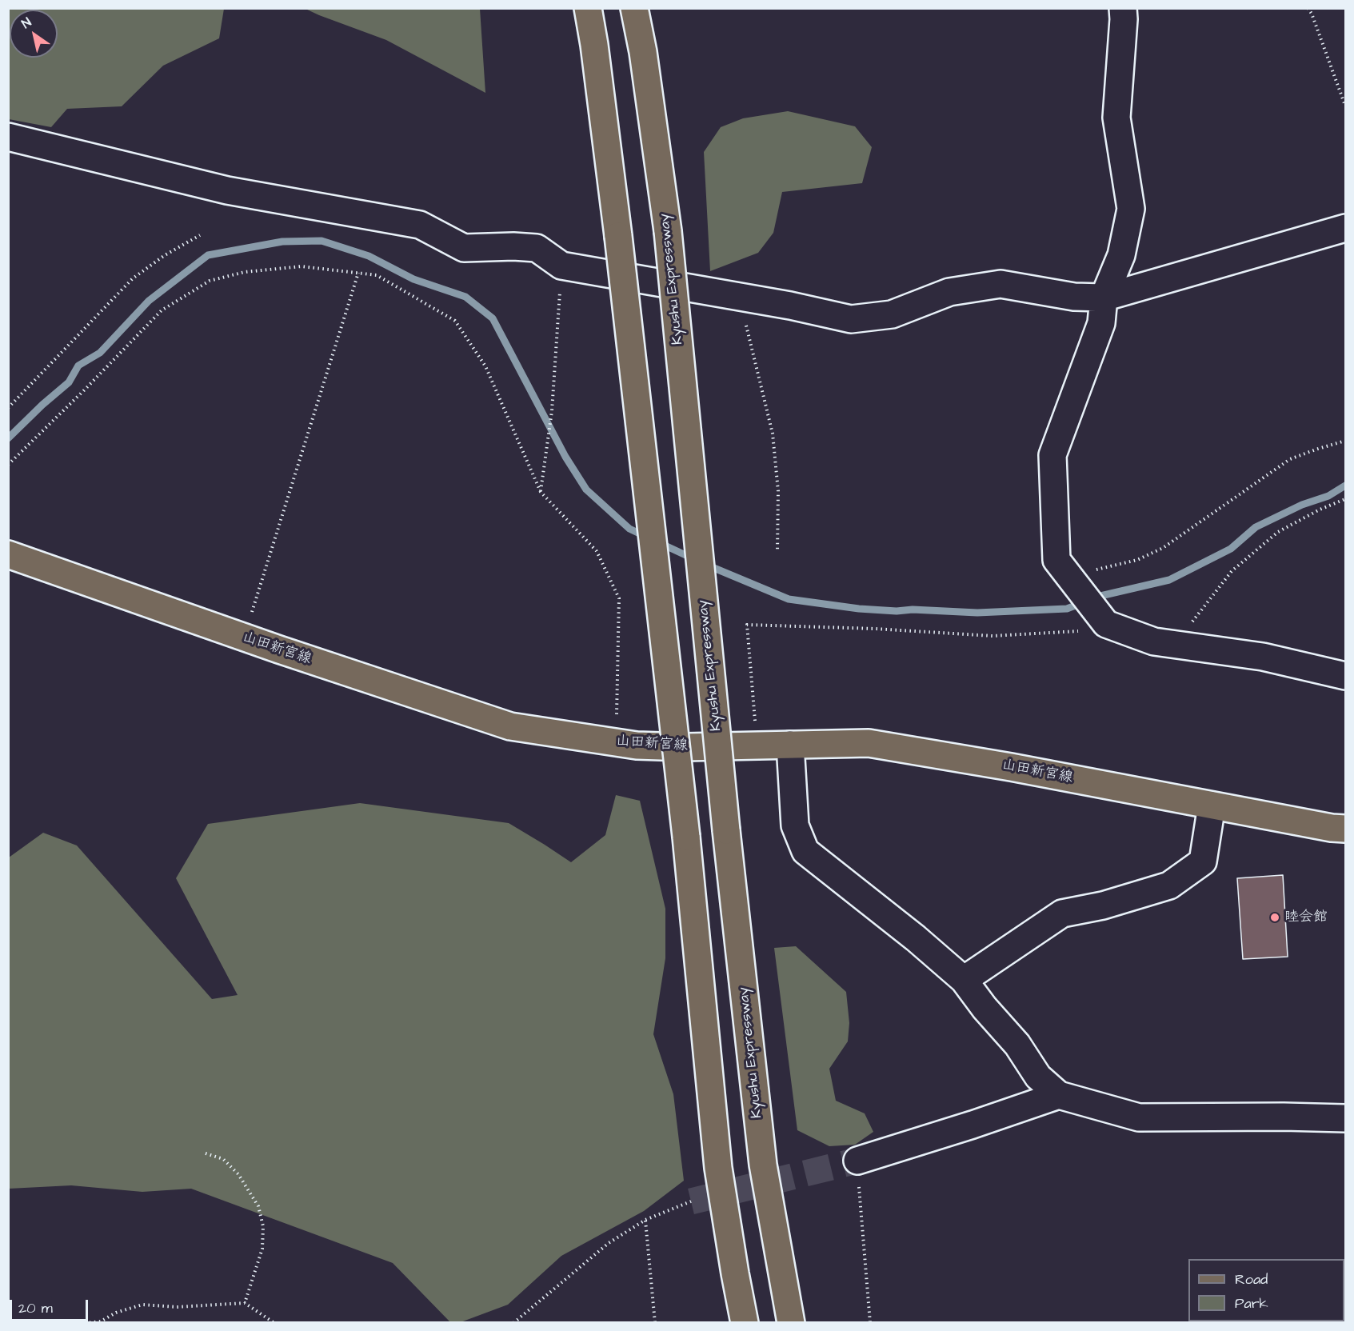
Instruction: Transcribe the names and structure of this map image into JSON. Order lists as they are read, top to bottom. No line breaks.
{"streets":{"main road":["Kyushu Expressway","山田新宮線"]},"places":["睦会館"],"legend":["Road","Park"],"scale_bar":"20 m","north":"top left"}
